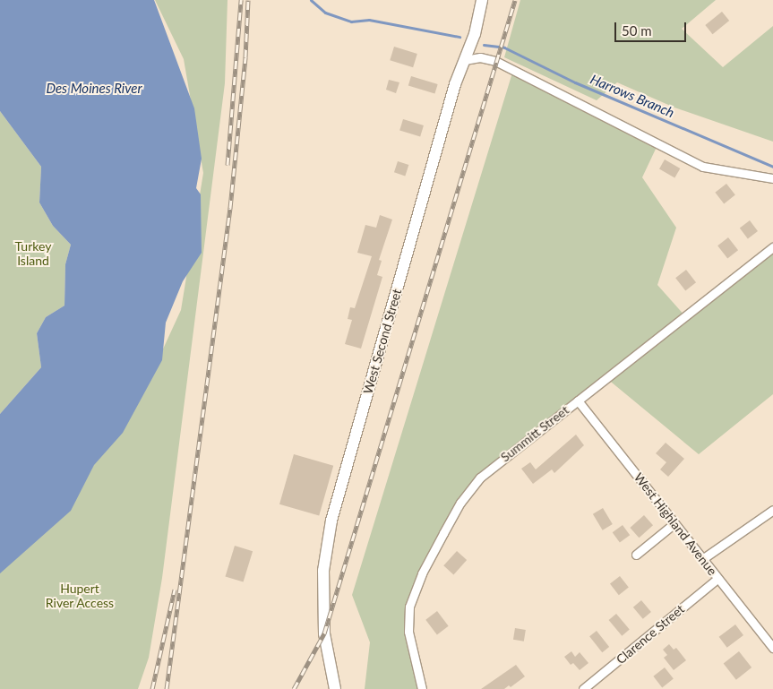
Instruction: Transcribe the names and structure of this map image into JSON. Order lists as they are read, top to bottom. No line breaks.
{"streets":{"main road":["West Second Street"],"street":["Summitt Street","West Highland Avenue","Clarence Street"]},"crossings":[["Summitt Street","West Highland Avenue"],["West Highland Avenue","Clarence Street"]],"water":["Des Moines River","Harrows Branch"],"parks":["Turkey Island","Hupert River Access"],"scale_bar":"50 m"}
